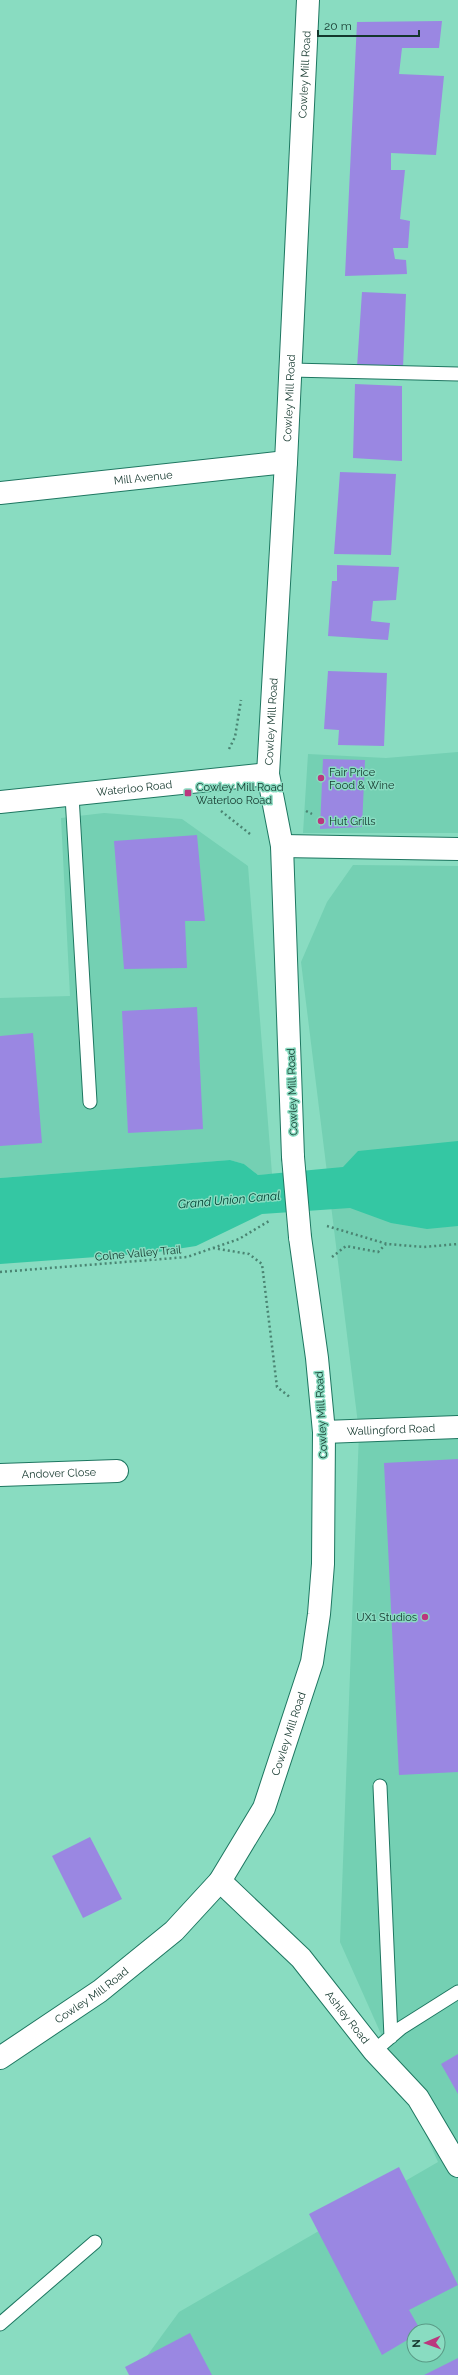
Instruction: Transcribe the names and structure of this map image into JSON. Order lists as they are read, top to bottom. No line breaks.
{"streets":{"street":["Cowley Mill Road","Mill Avenue","Waterloo Road","Wallingford Road","Andover Close","Ashley Road"],"path":["Colne Valley Trail"]},"crossings":[["Cowley Mill Road","Mill Avenue"],["Cowley Mill Road","Waterloo Road"],["Cowley Mill Road","Wallingford Road"],["Cowley Mill Road","Ashley Road"]],"water":["Grand Union Canal"],"places":{"other":["Fair Price Food & Wine","Hut Grills","UX1 Studios"],"transit":["Cowley Mill Road Waterloo Road"]},"scale_bar":"20 m","north":"left"}
